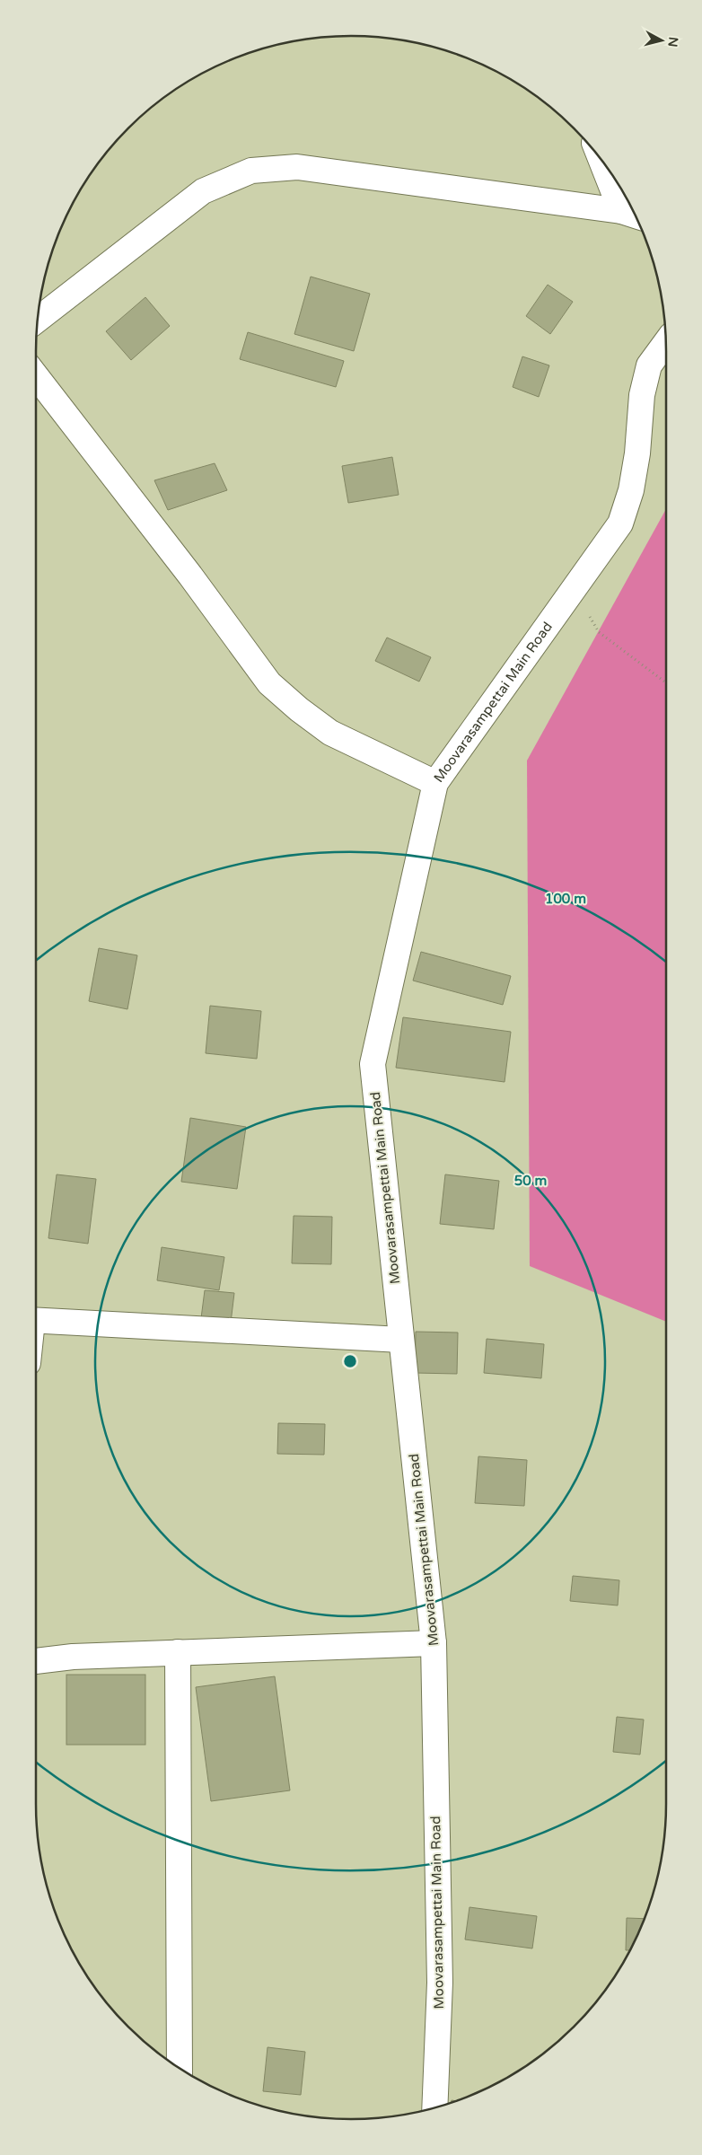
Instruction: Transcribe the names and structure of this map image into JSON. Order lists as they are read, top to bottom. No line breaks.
{"streets":{"street":["Moovarasampettai Main Road"]},"north":"right","rings":["100 m","50 m"]}
